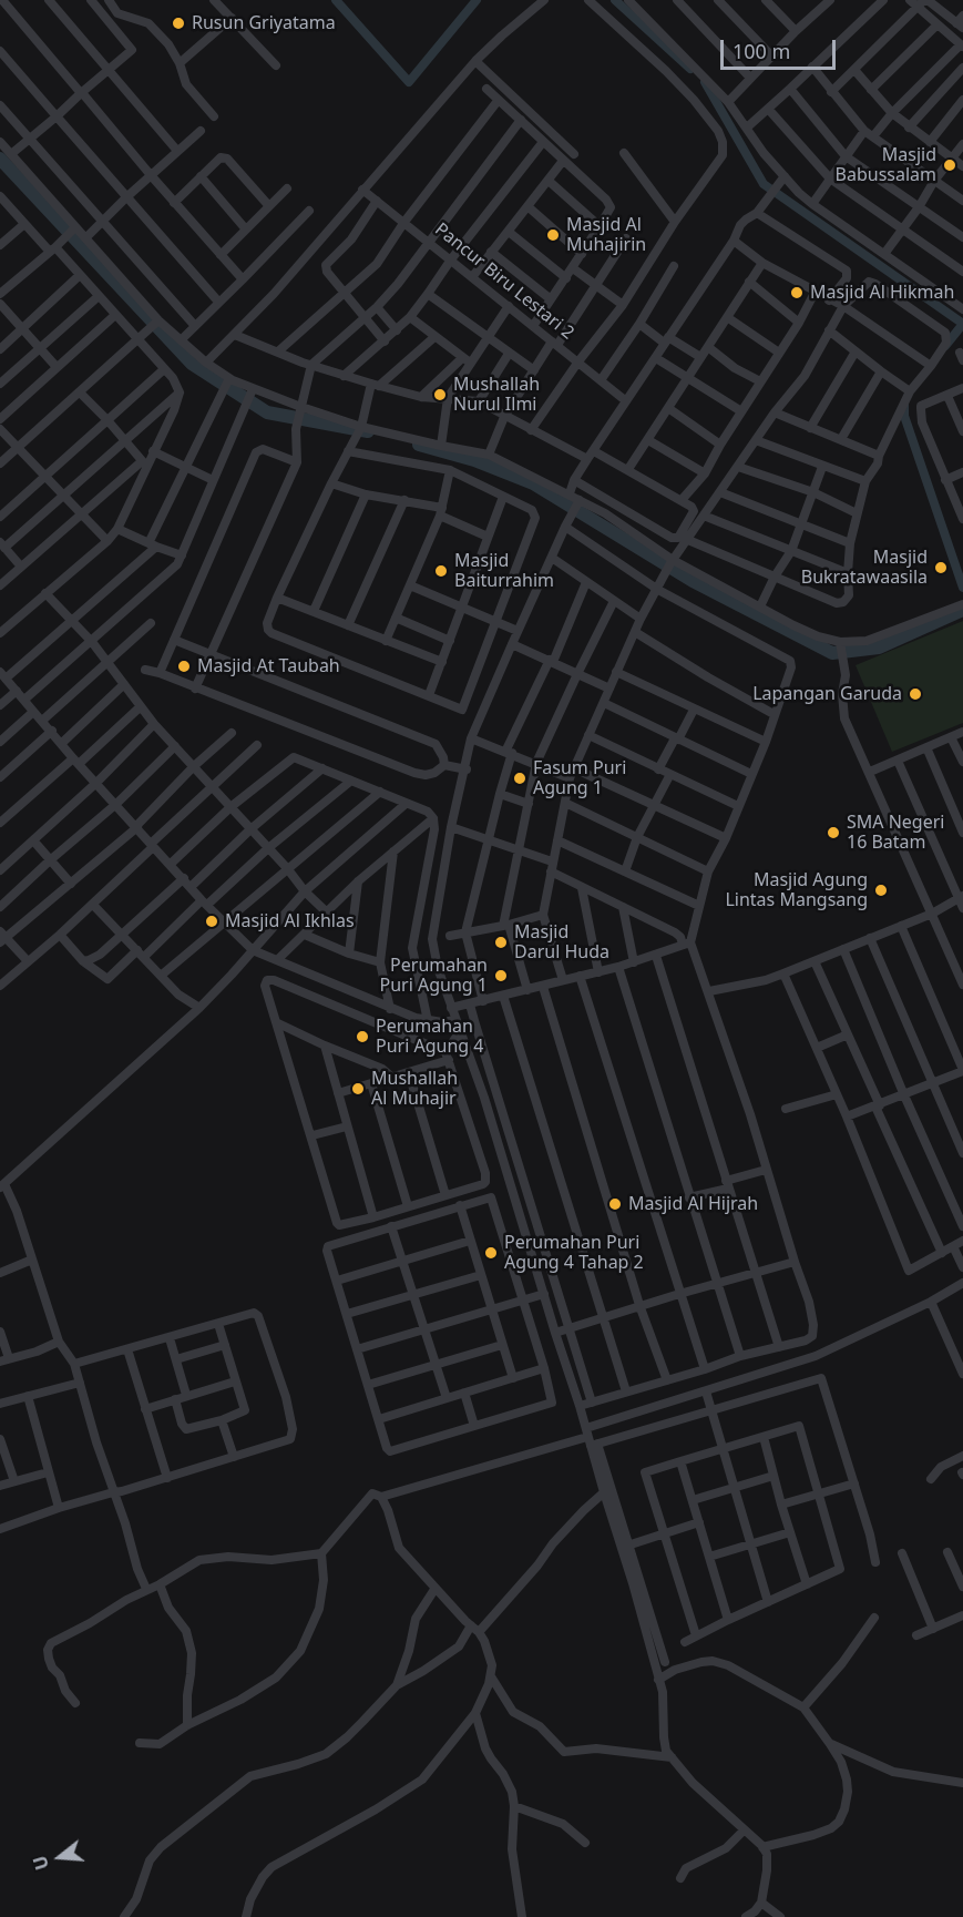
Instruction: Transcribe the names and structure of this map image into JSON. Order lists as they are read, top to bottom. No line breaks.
{"streets":{"street":["Pancur Biru Lestari 2"]},"places":["Rusun Griyatama","Masjid Babussalam","Masjid Al Muhajirin","Masjid Al Hikmah","Mushallah Nurul Ilmi","Masjid Bukratawaasila","Masjid Baiturrahim","Masjid At Taubah","Lapangan Garuda","Fasum Puri Agung 1","SMA Negeri 16 Batam","Masjid Agung Lintas Mangsang","Masjid Al Ikhlas","Masjid Darul Huda","Perumahan Puri Agung 1","Perumahan Puri Agung 4","Mushallah Al Muhajir","Masjid Al Hijrah","Perumahan Puri Agung 4 Tahap 2"],"scale_bar":"100 m","north":"left"}
